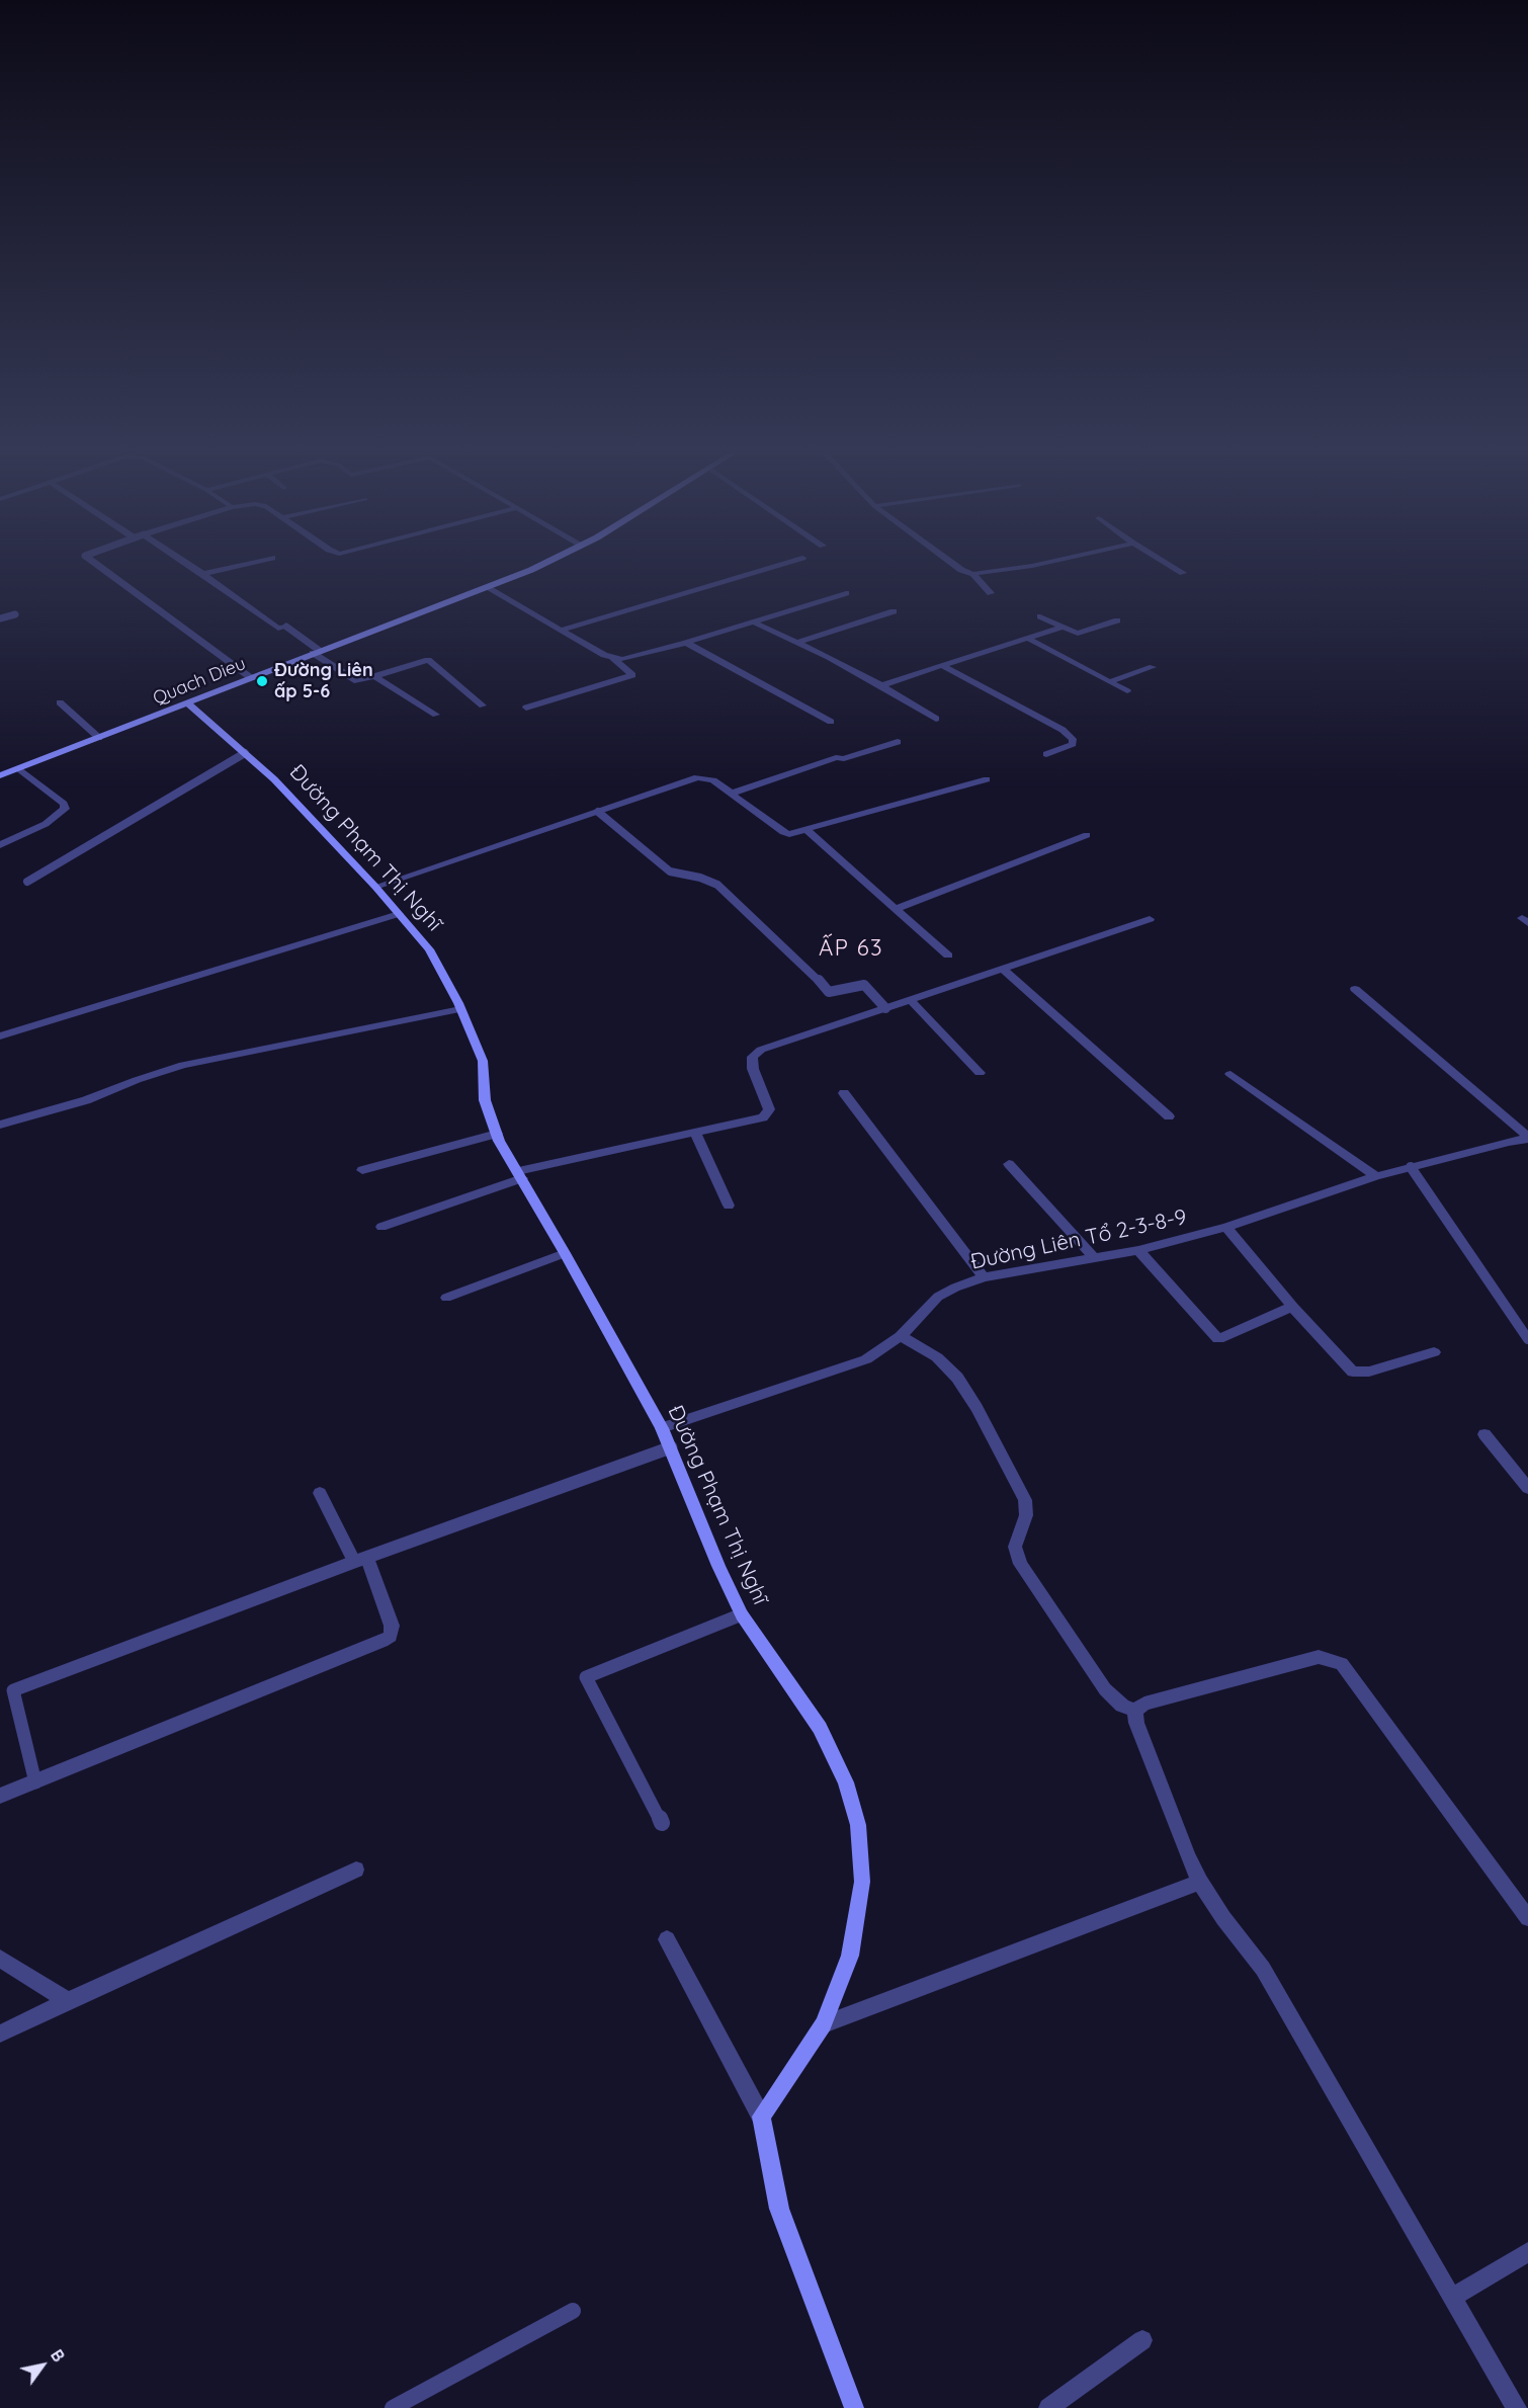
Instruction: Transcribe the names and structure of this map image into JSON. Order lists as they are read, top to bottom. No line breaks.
{"streets":{"street":["Quach Dieu","Đường Phạm Thị Nghĩ","Đường Liên Tổ 2-3-8-9"]},"crossings":[["Quach Dieu","Đường Phạm Thị Nghĩ"],["Đường Phạm Thị Nghĩ","Đường Liên Tổ 2-3-8-9"]],"districts":["ẤP 63"],"places":["Đường Liên ấp 5-6"],"north":"top right"}
